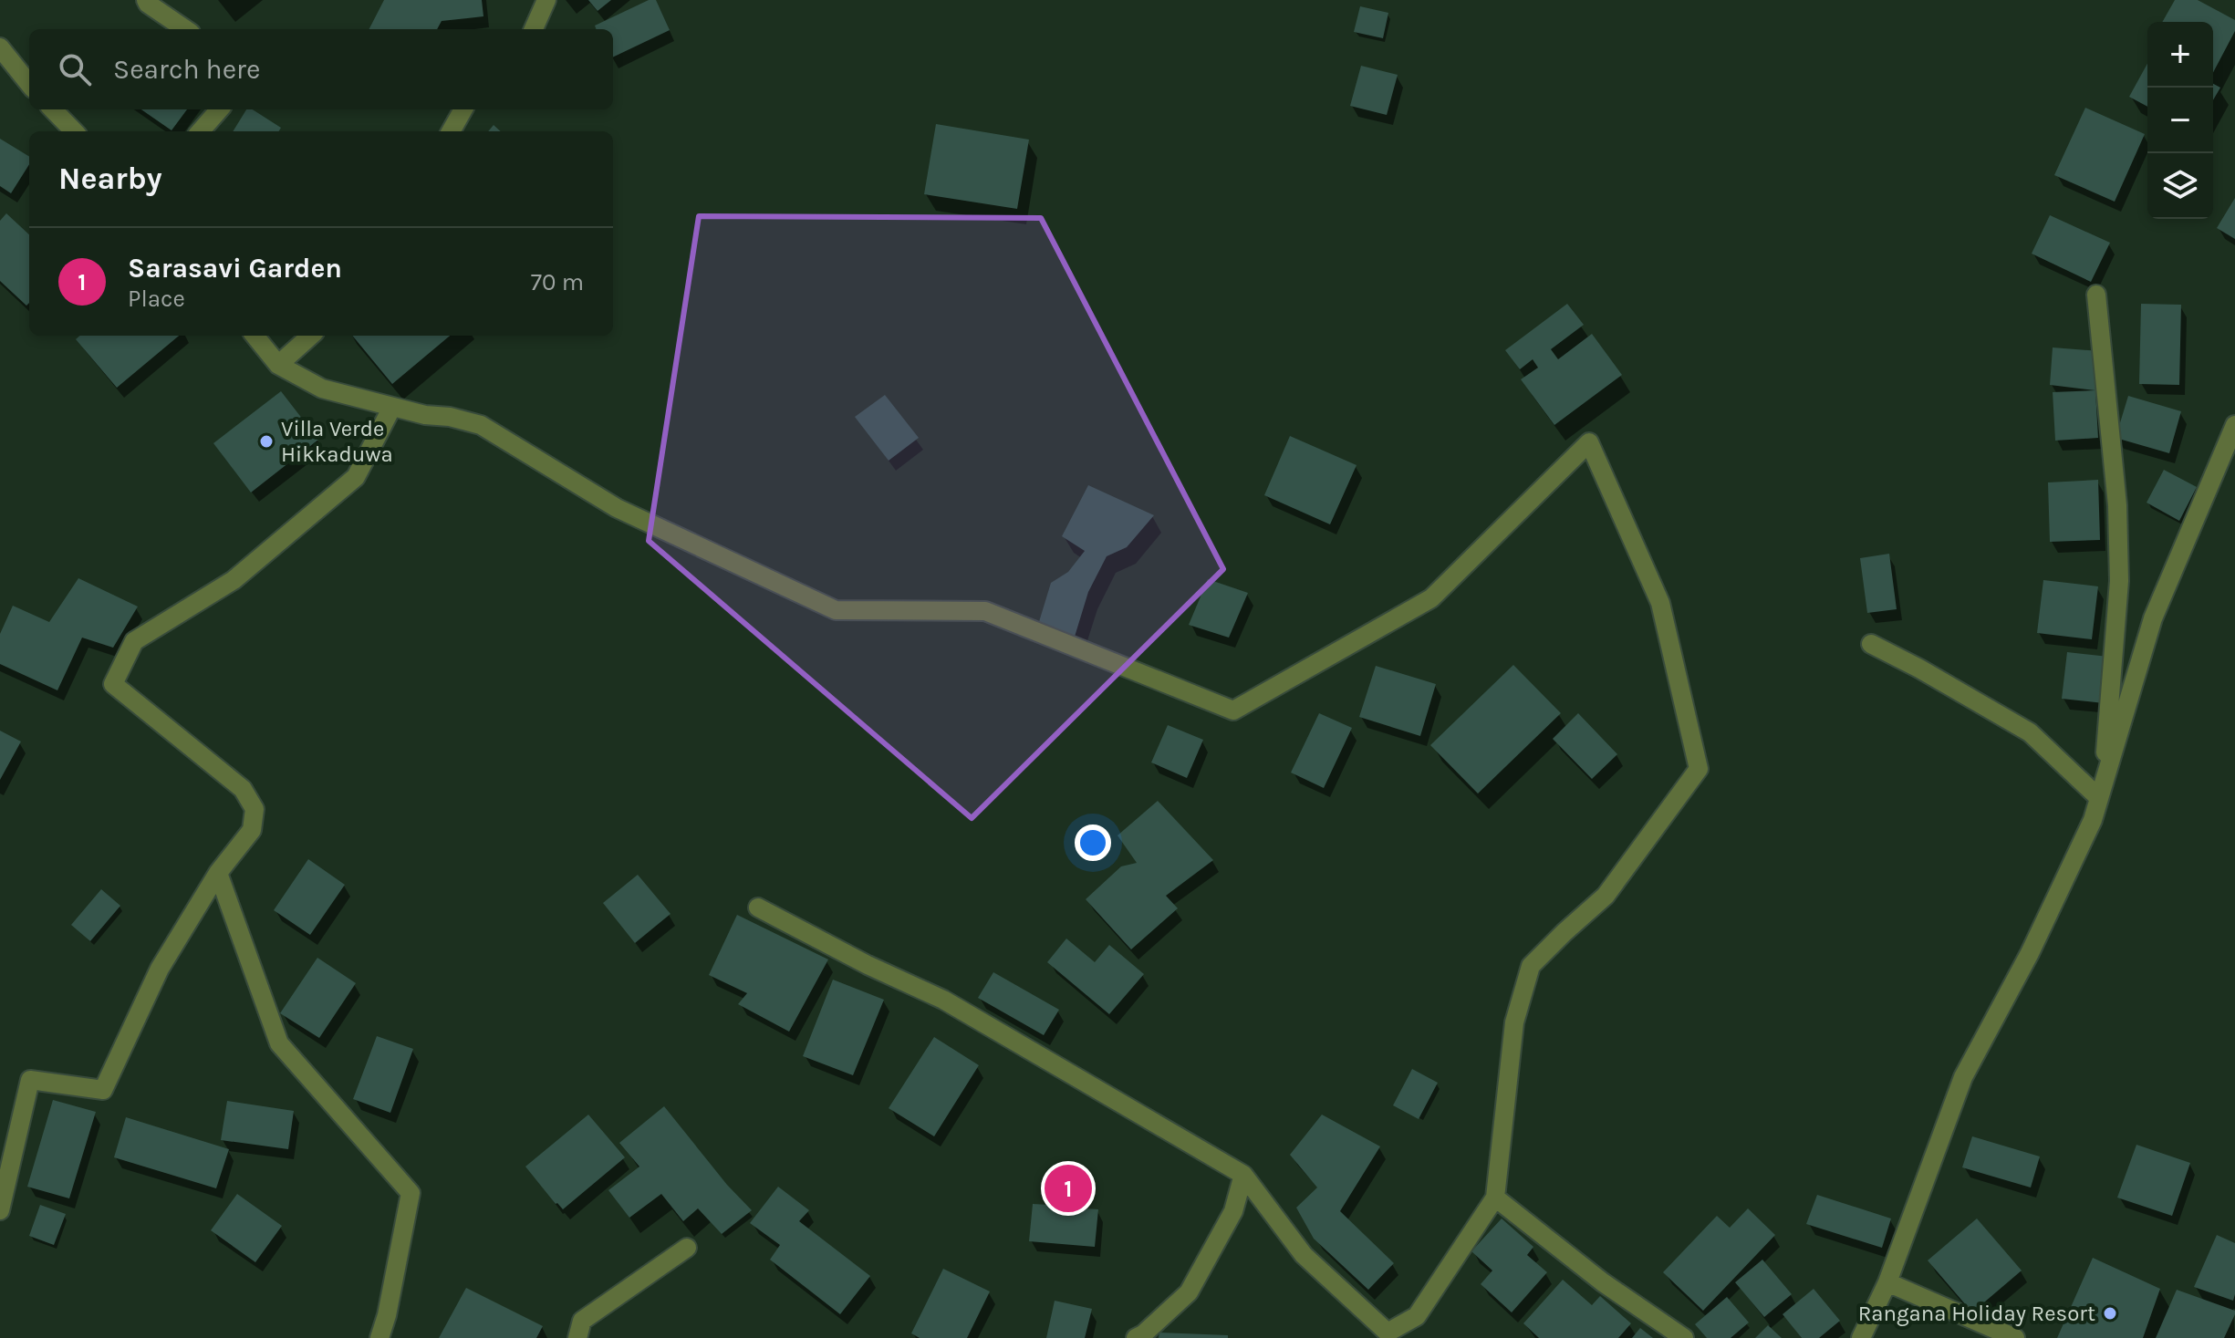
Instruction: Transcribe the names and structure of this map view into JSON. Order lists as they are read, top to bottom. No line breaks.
{"places":["Villa Verde Hikkaduwa","Rangana Holiday Resort"],"page":{"map_buttons":["+","−"],"search":"Search here","heading":"Nearby","list":[{"mark":"1","name":"Sarasavi Garden","note":"Place","value":"70 m"}],"pins":"1"}}
